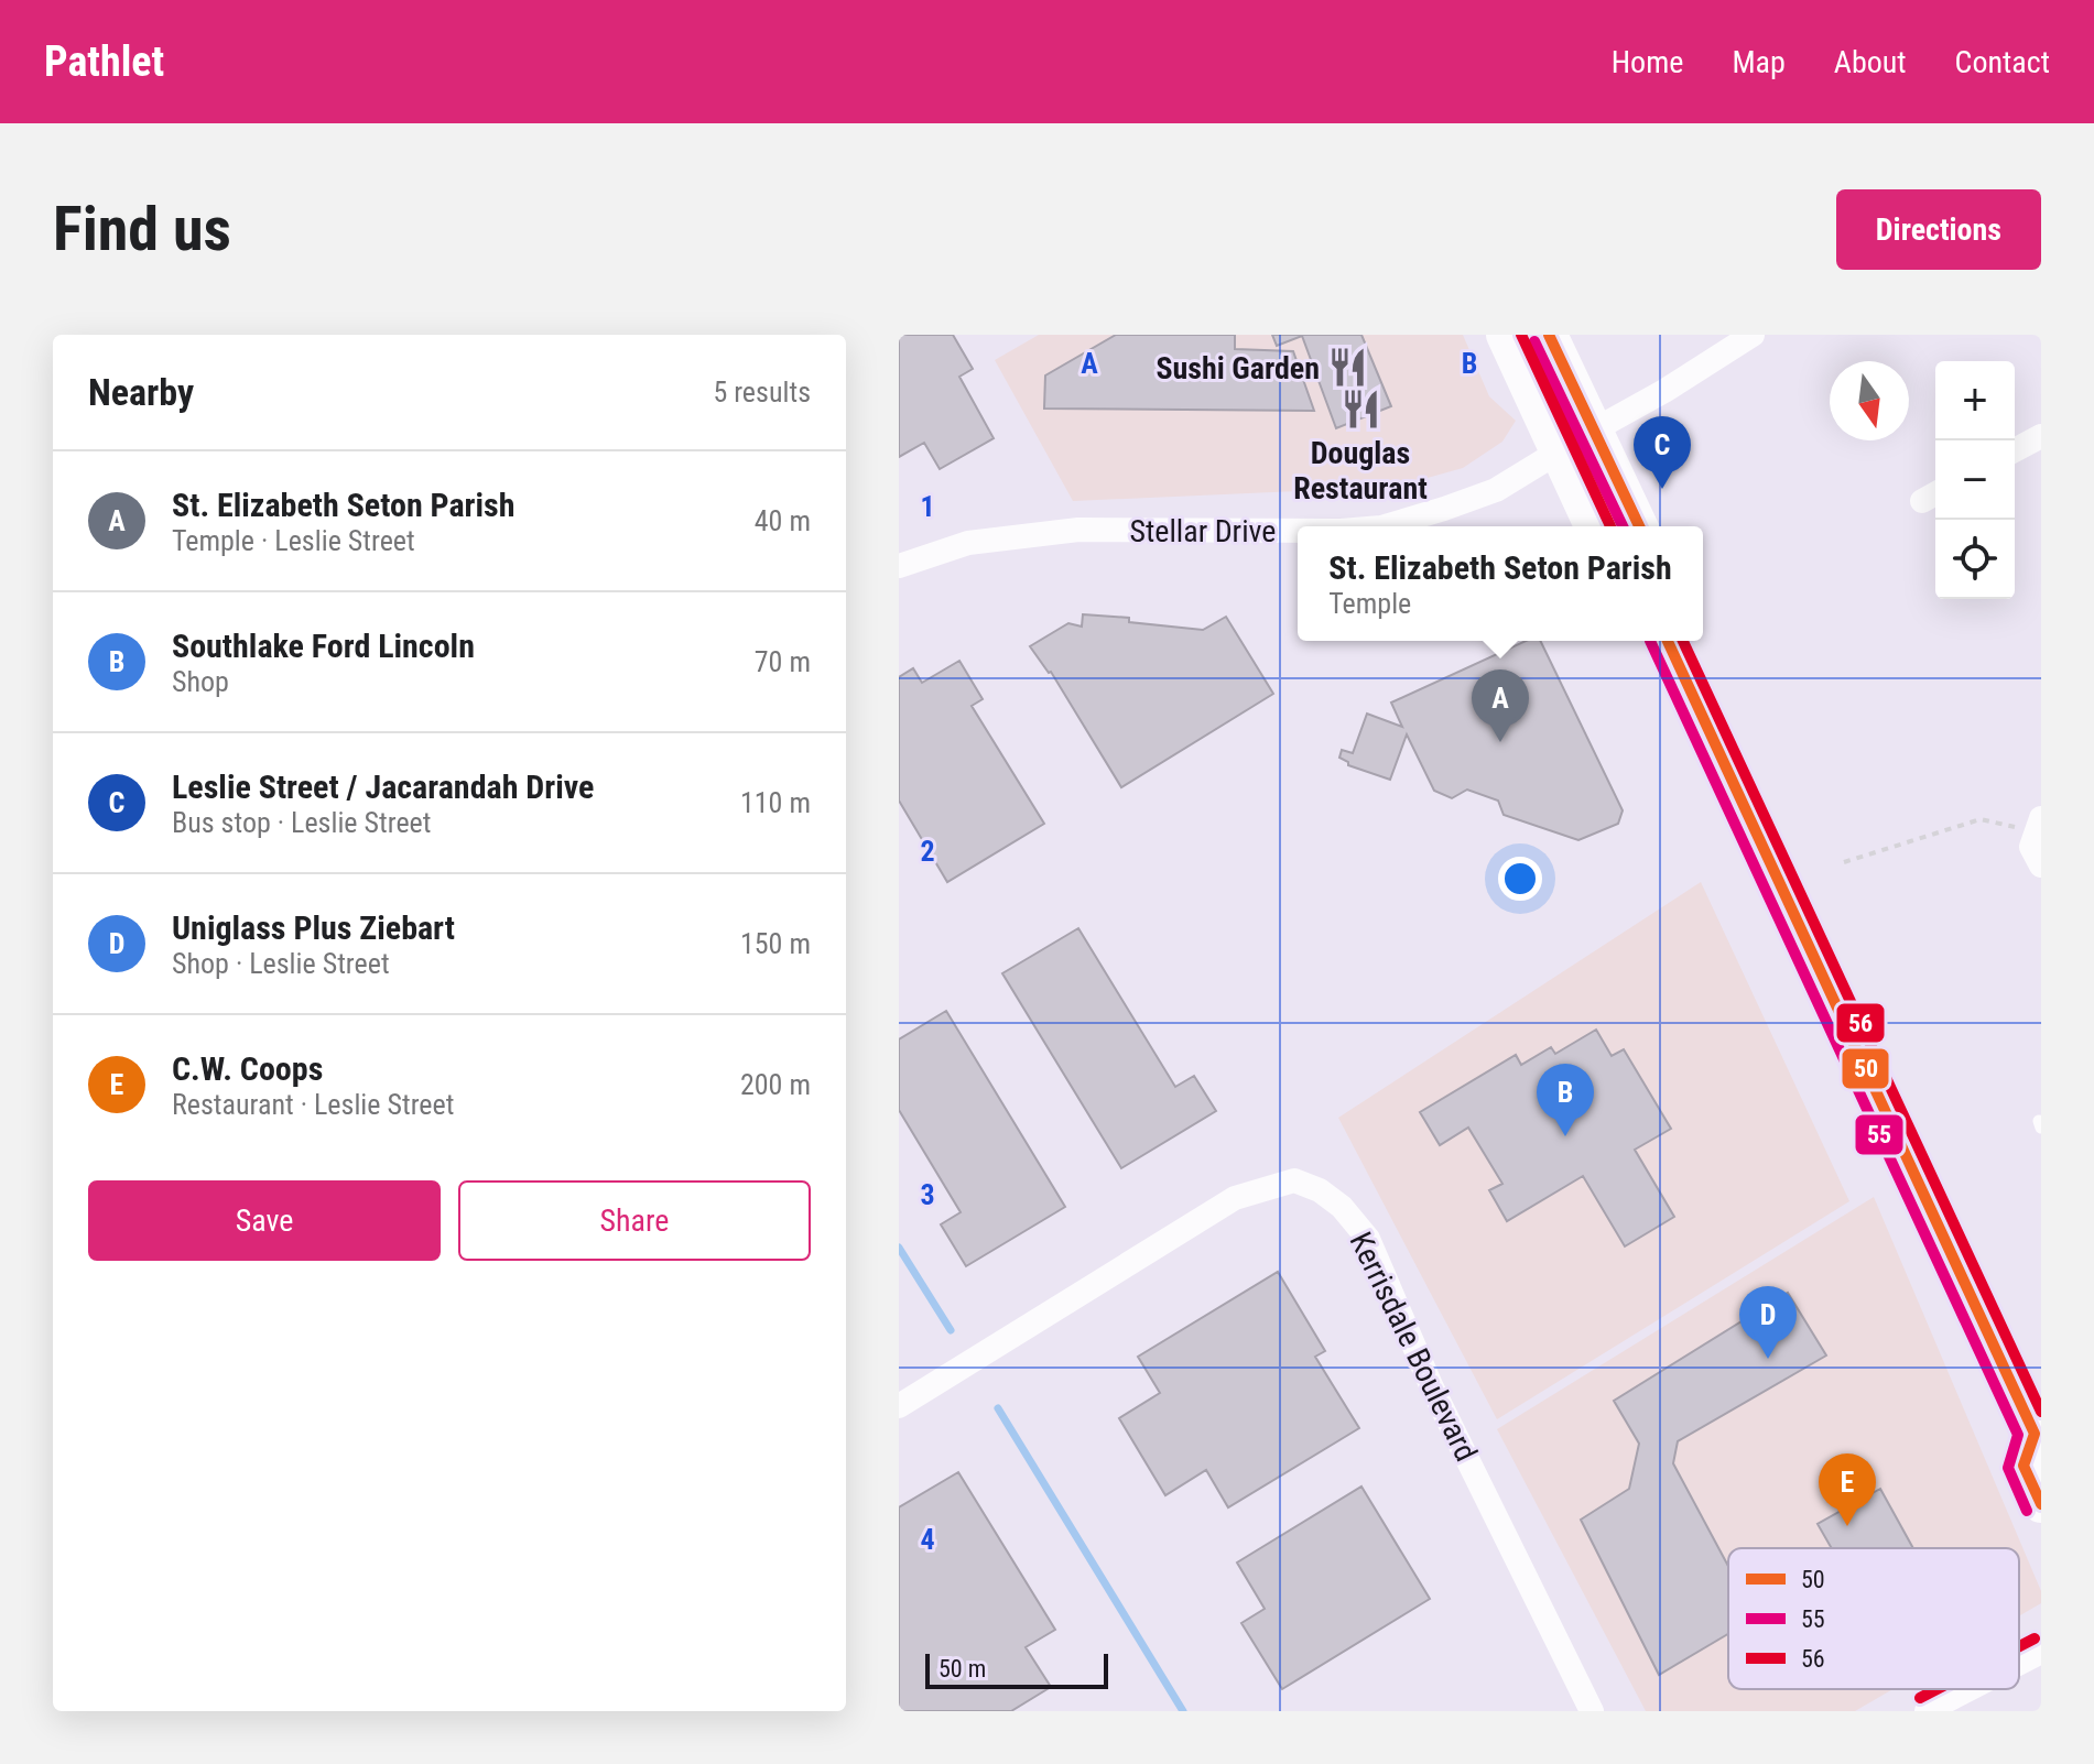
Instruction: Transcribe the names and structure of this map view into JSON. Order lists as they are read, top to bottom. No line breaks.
{"streets":{"street":["Stellar Drive","Kerrisdale Boulevard"]},"places":{"restaurant":["Sushi Garden","Douglas Restaurant"]},"lines":["transit line 50","transit line 56","transit line 55"],"legend":["50","55","56"],"scale_bar":"50 m","north":"bottom","page":{"header":"Pathlet","nav":["Home","Map","About","Contact"],"buttons":["Directions",["Save","Share"]],"title":"Find us","heading":["Nearby","5 results"],"map_buttons":["+","−"],"pins":["C","A","B","D","E"],"list":[{"mark":"A","name":"St. Elizabeth Seton Parish","note":"Temple · Leslie Street","value":"40 m"},{"mark":"B","name":"Southlake Ford Lincoln","note":"Shop","value":"70 m"},{"mark":"C","name":"Leslie Street / Jacarandah Drive","note":"Bus stop · Leslie Street","value":"110 m"},{"mark":"D","name":"Uniglass Plus Ziebart","note":"Shop · Leslie Street","value":"150 m"},{"mark":"E","name":"C.W. Coops","note":"Restaurant · Leslie Street","value":"200 m"}],"popup":["St. Elizabeth Seton Parish","Temple"],"scale":"50 m"},"grid":{"columns":["A","B"],"rows":["1","2","3","4"]}}
